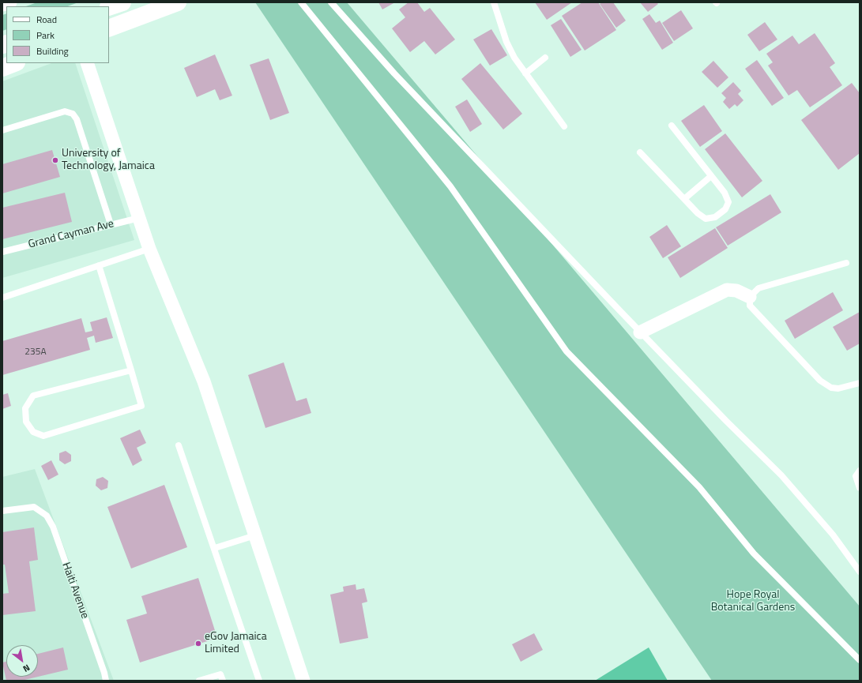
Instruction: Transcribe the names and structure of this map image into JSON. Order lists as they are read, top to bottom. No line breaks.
{"streets":{"lane":["Grand Cayman Ave","Haiti Avenue"]},"parks":["Hope Royal Botanical Gardens"],"places":["University of Technology, Jamaica","eGov Jamaica Limited"],"house_numbers":["235A"],"legend":["Road","Park","Building"],"north":"bottom right"}
